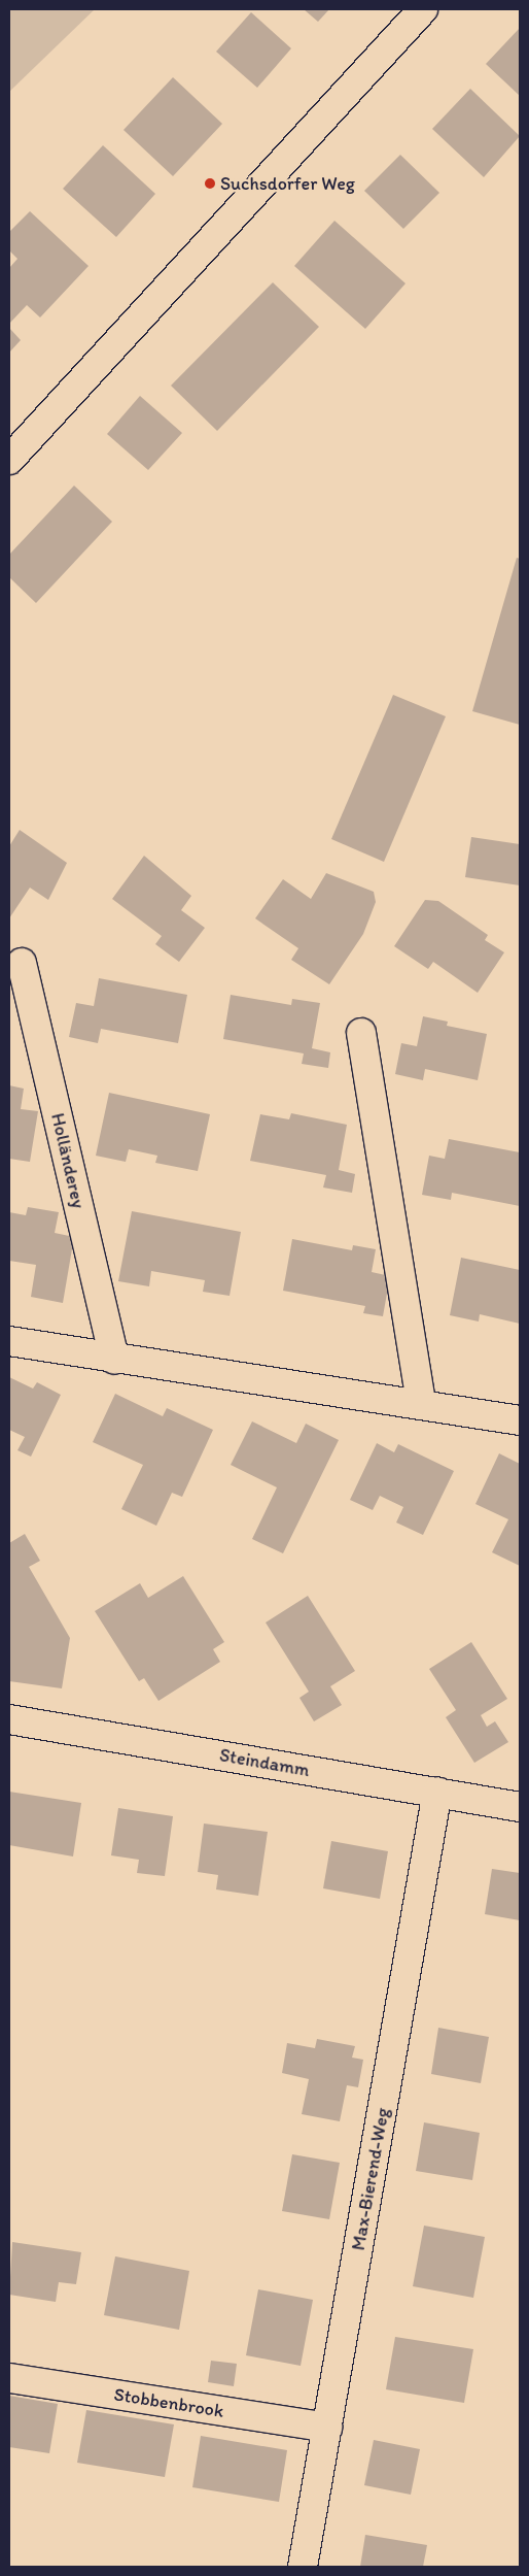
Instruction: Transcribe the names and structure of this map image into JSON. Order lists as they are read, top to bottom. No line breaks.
{"streets":{"street":["Holländerey","Steindamm","Max-Bierend-Weg","Stobbenbrook"]},"crossings":[["Steindamm","Max-Bierend-Weg"],["Max-Bierend-Weg","Stobbenbrook"]],"places":["Suchsdorfer Weg"]}
